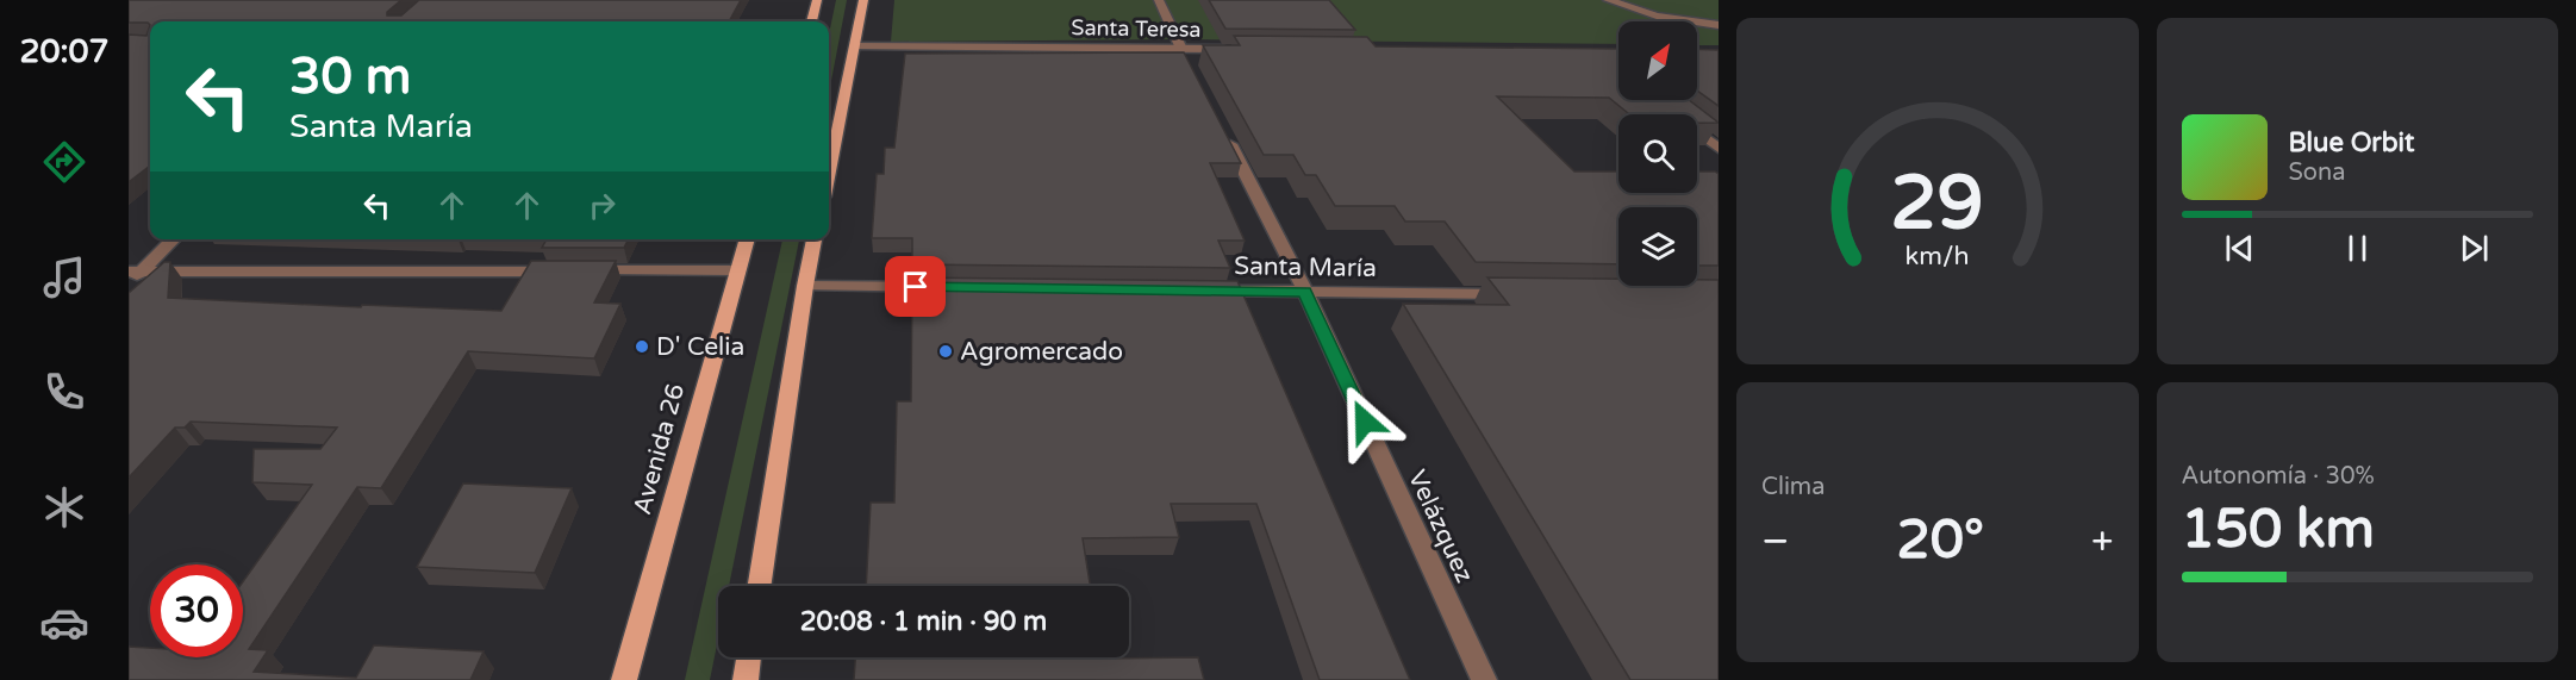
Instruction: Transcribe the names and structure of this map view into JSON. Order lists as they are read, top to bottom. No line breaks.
{"streets":{"main road":["Avenida 26"],"street":["Santa Teresa","Santa María","Velázquez"]},"crossings":[["Santa María","Velázquez"]],"places":["D' Celia","Agromercado"],"north":"top right","page":{"tabs":"20:07","turn":["30 m","Santa María"],"song":["Blue Orbit","Sona"],"tile":["Clima",["Autonomía · 30%","150 km"]],"heat":["−","20°","+"],"limit":"30","trip":"20:08 · 1 min · 90 m","gauge":["29","km/h"]}}
